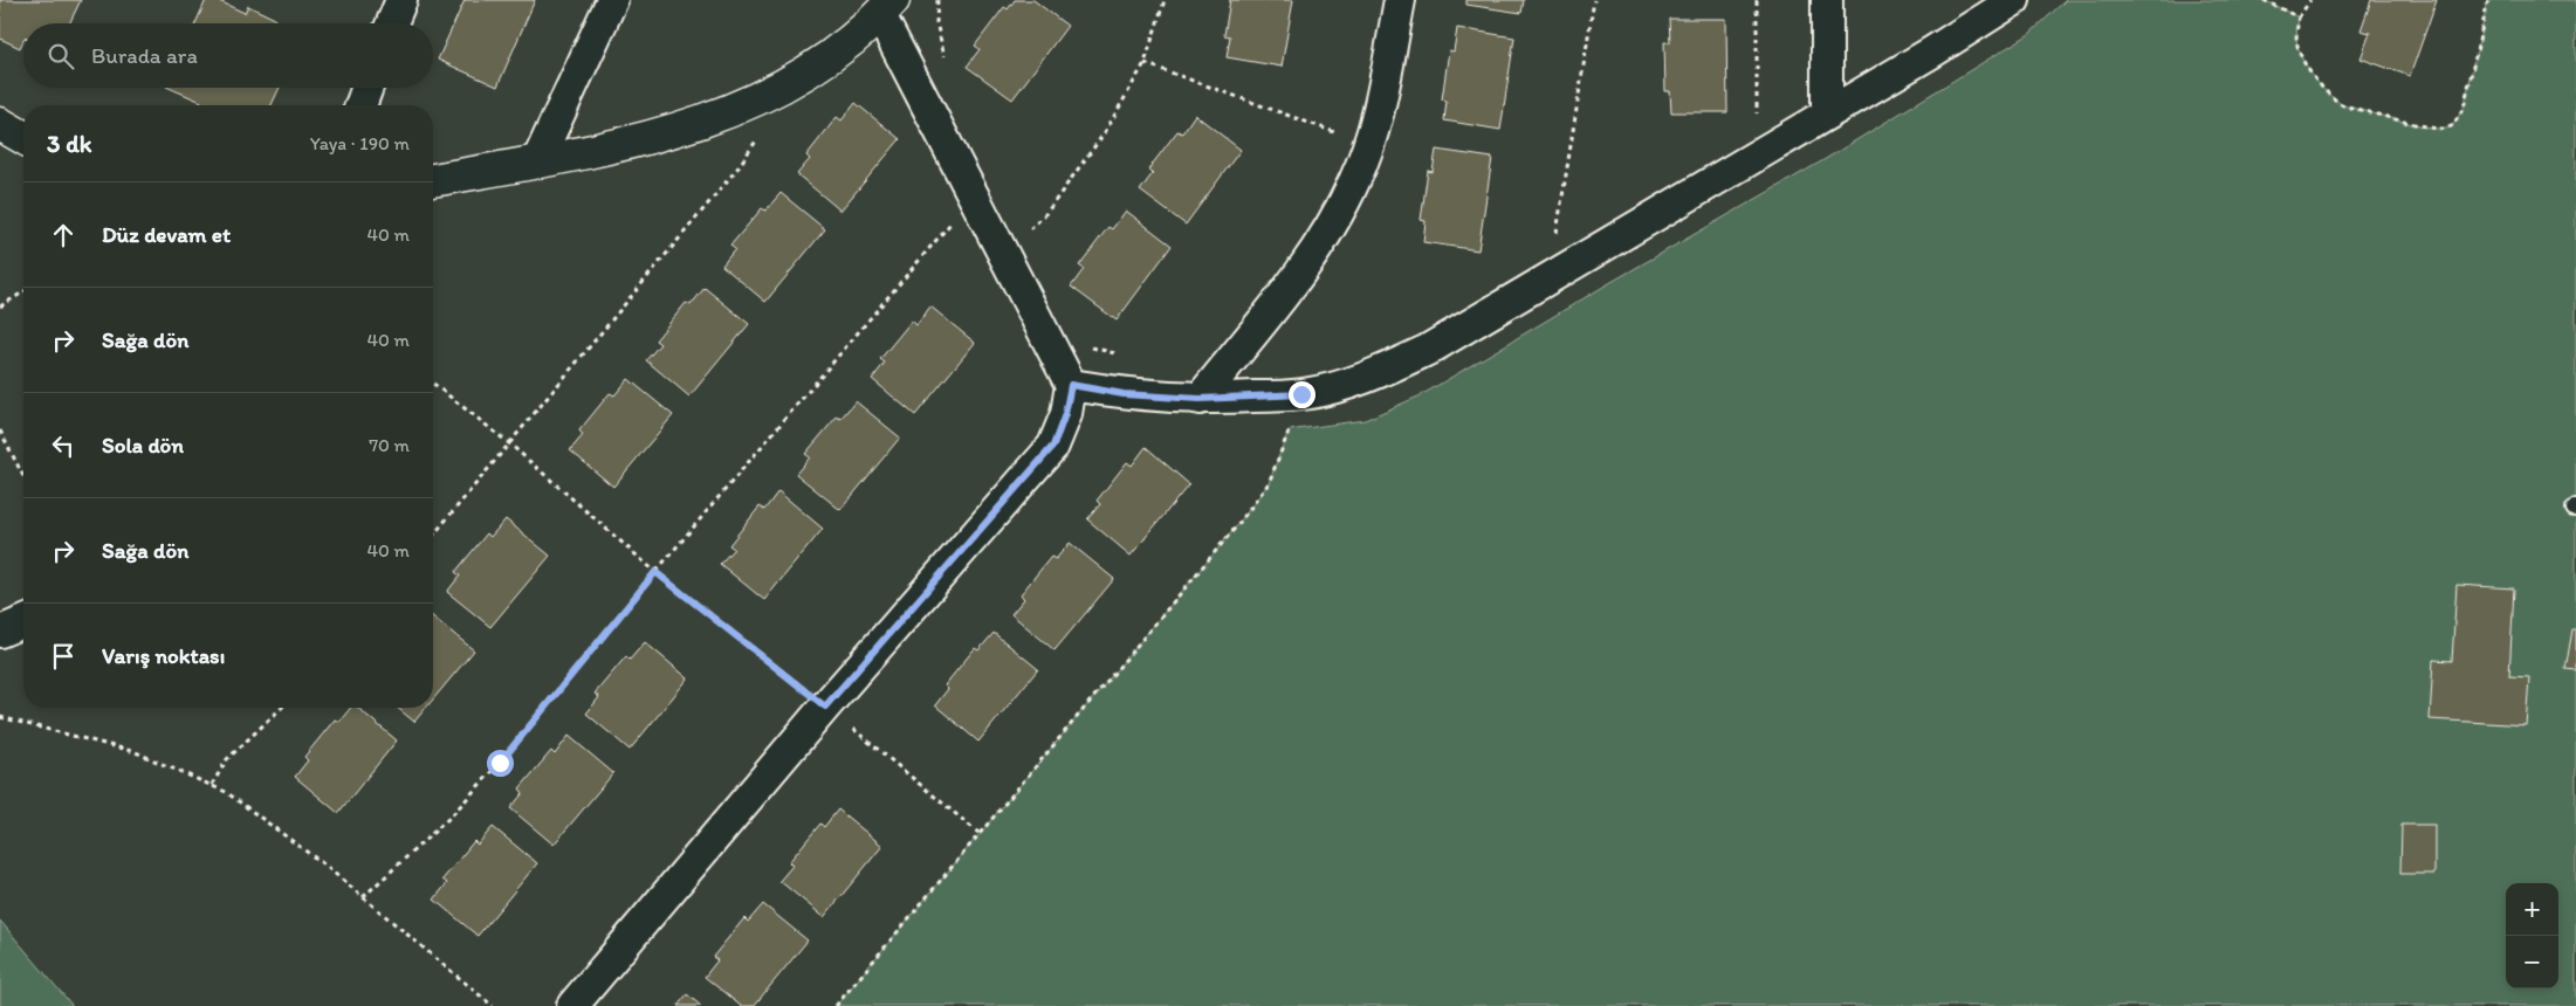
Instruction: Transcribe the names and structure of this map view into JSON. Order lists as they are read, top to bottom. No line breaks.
{"page":{"search":"Burada ara","heading":["3 dk","Yaya · 190 m"],"list":[["Düz devam et","40 m"],["Sağa dön","40 m"],["Sola dön","70 m"],["Sağa dön","40 m"],"Varış noktası"],"map_buttons":["+","−"]}}
